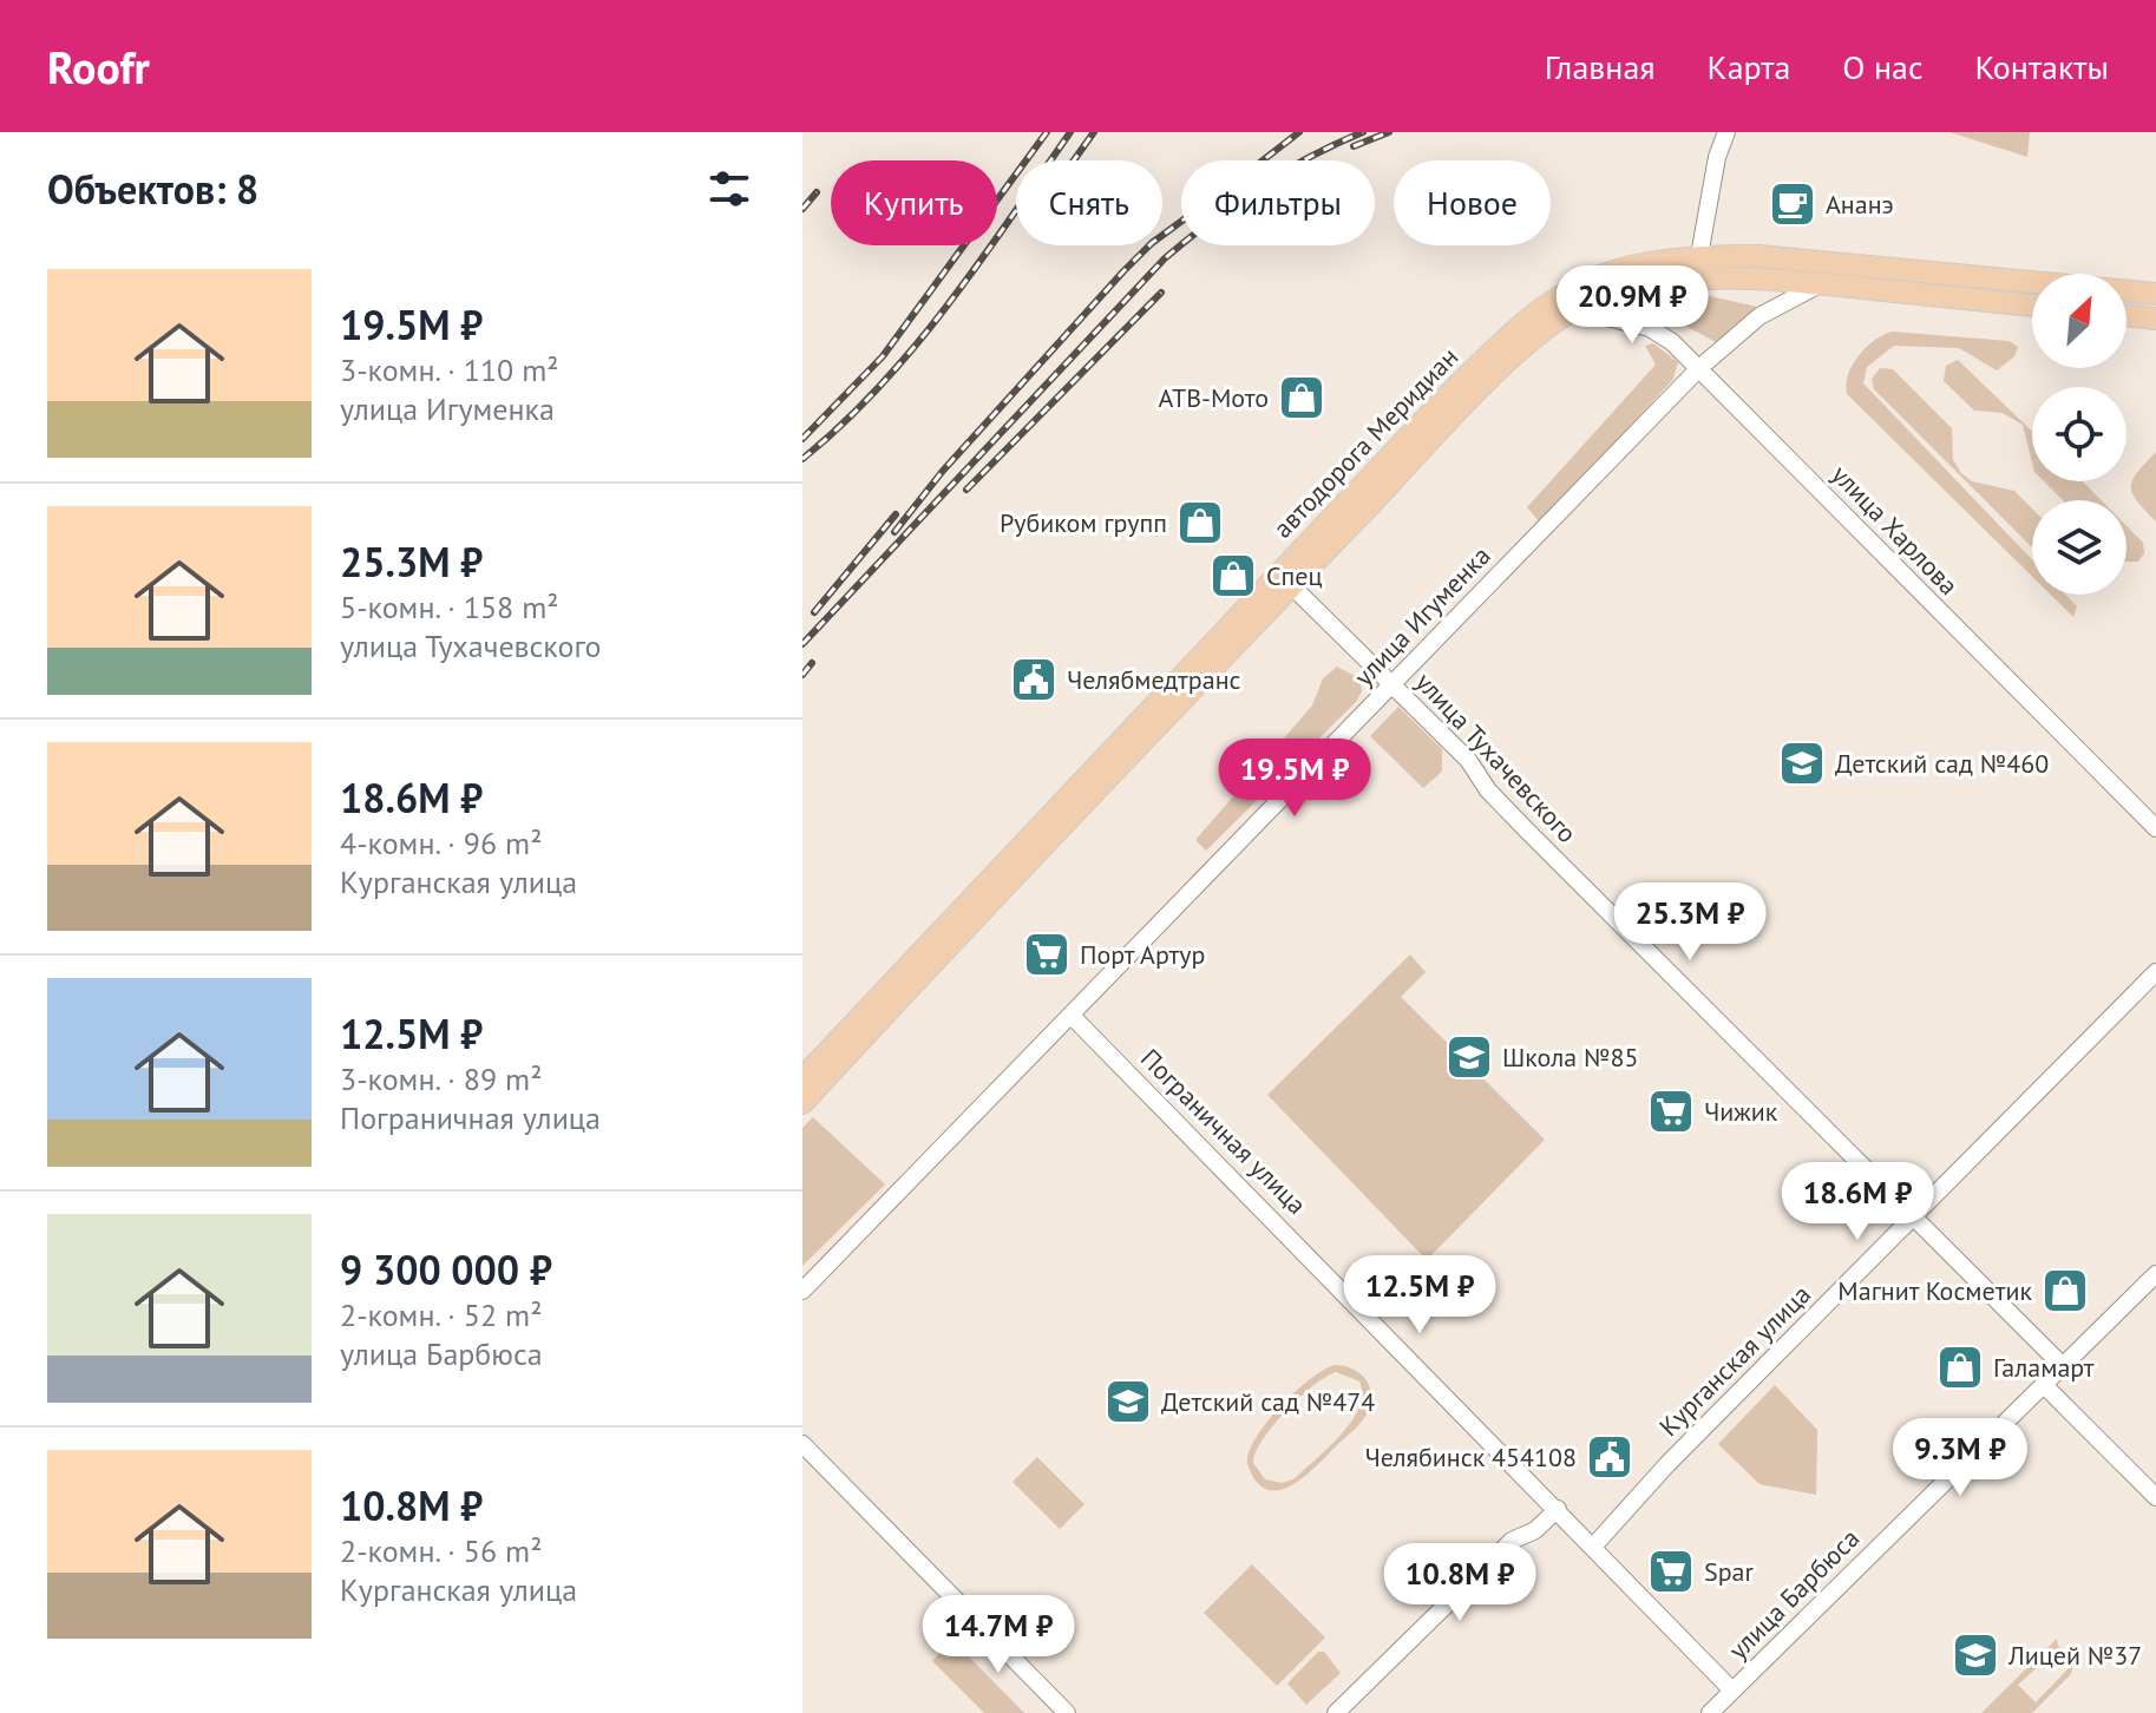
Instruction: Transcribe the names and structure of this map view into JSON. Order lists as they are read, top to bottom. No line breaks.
{"streets":{"main road":["автодорога Меридиан"],"street":["улица Харлова","улица Игуменка","улица Тухачевского","Пограничная улица","Курганская улица","улица Барбюса"]},"crossings":[["автодорога Меридиан","улица Харлова"],["автодорога Меридиан","улица Игуменка"],["автодорога Меридиан","улица Тухачевского"],["улица Харлова","улица Игуменка"],["улица Игуменка","улица Тухачевского"],["улица Игуменка","Пограничная улица"],["улица Тухачевского","Курганская улица"],["улица Тухачевского","улица Барбюса"],["Пограничная улица","Курганская улица"],["Пограничная улица","улица Барбюса"]],"places":{"cafe":["Ананэ"],"shop":["АТВ-Мото","Рубиком групп","Спец","Магнит Косметик","Галамарт"],"public building":["Челябмедтранс","Челябинск 454108"],"school or university":["Детский сад №460","Школа №85","Детский сад №474","Лицей №37"],"supermarket":["Порт Артур","Чижик","Spar"]},"north":"top right","page":{"header":"Roofr","nav":["Главная","Карта","О нас","Контакты"],"heading":"Объектов: 8","chip":["Купить","Снять","Фильтры","Новое"],"list":[{"name":"19.5M ₽","note":"3-комн. · 110 m² · улица Игуменка"},{"name":"25.3M ₽","note":"5-комн. · 158 m² · улица Тухачевского"},{"name":"18.6M ₽","note":"4-комн. · 96 m² · Курганская улица"},{"name":"12.5M ₽","note":"3-комн. · 89 m² · Пограничная улица"},{"name":"9 300 000 ₽","note":"2-комн. · 52 m² · улица Барбюса"},{"name":"10.8M ₽","note":"2-комн. · 56 m² · Курганская улица"}],"price":["20.9M ₽","19.5M ₽","25.3M ₽","18.6M ₽","12.5M ₽","9.3M ₽","10.8M ₽","14.7M ₽"]}}
